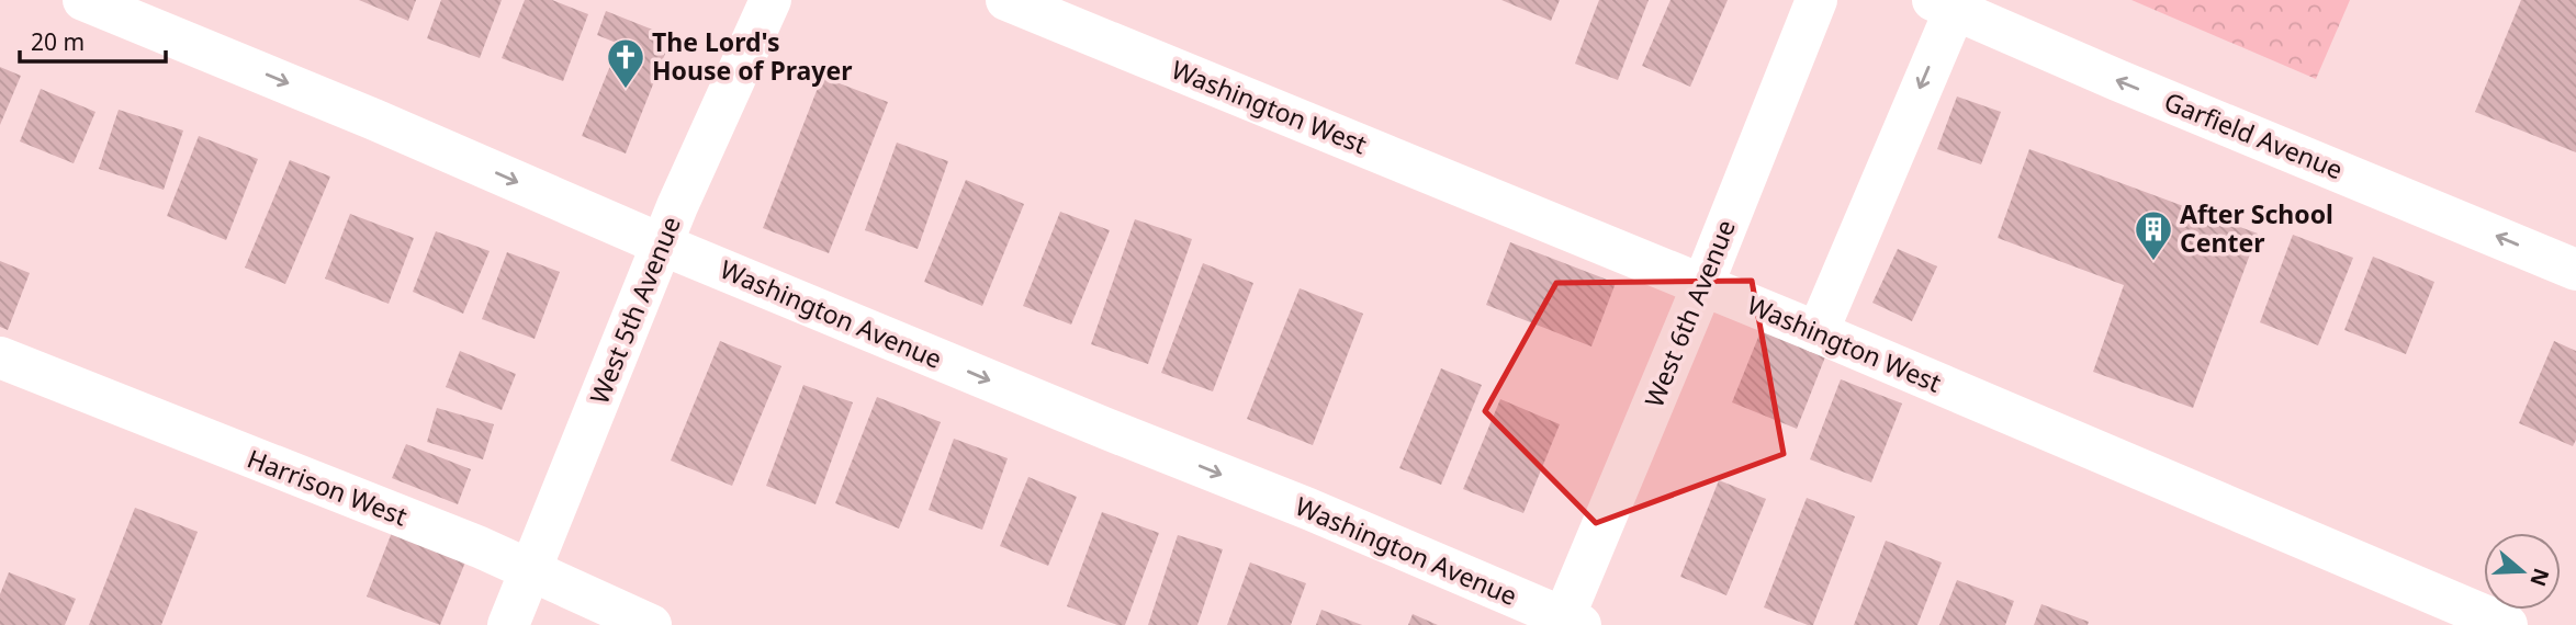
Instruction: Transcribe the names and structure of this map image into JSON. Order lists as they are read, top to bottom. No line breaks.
{"streets":{"street":["Washington West","Garfield Avenue","West 5th Avenue","West 6th Avenue","Washington Avenue","Harrison West"]},"crossings":[["Washington West","West 6th Avenue"],["West 5th Avenue","Washington Avenue"],["West 5th Avenue","Harrison West"],["West 6th Avenue","Washington Avenue"]],"one_way":["Garfield Avenue","Washington Avenue"],"places":{"church":["The Lord's House of Prayer"],"building":["After School Center"]},"scale_bar":"20 m","north":"right"}
